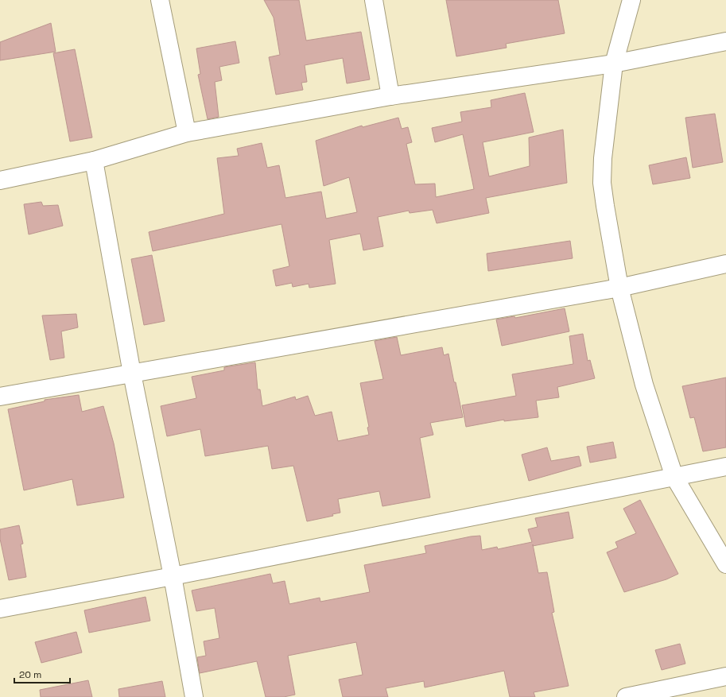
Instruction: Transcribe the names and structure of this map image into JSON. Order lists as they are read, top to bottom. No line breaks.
{"scale_bar":"20 m"}
